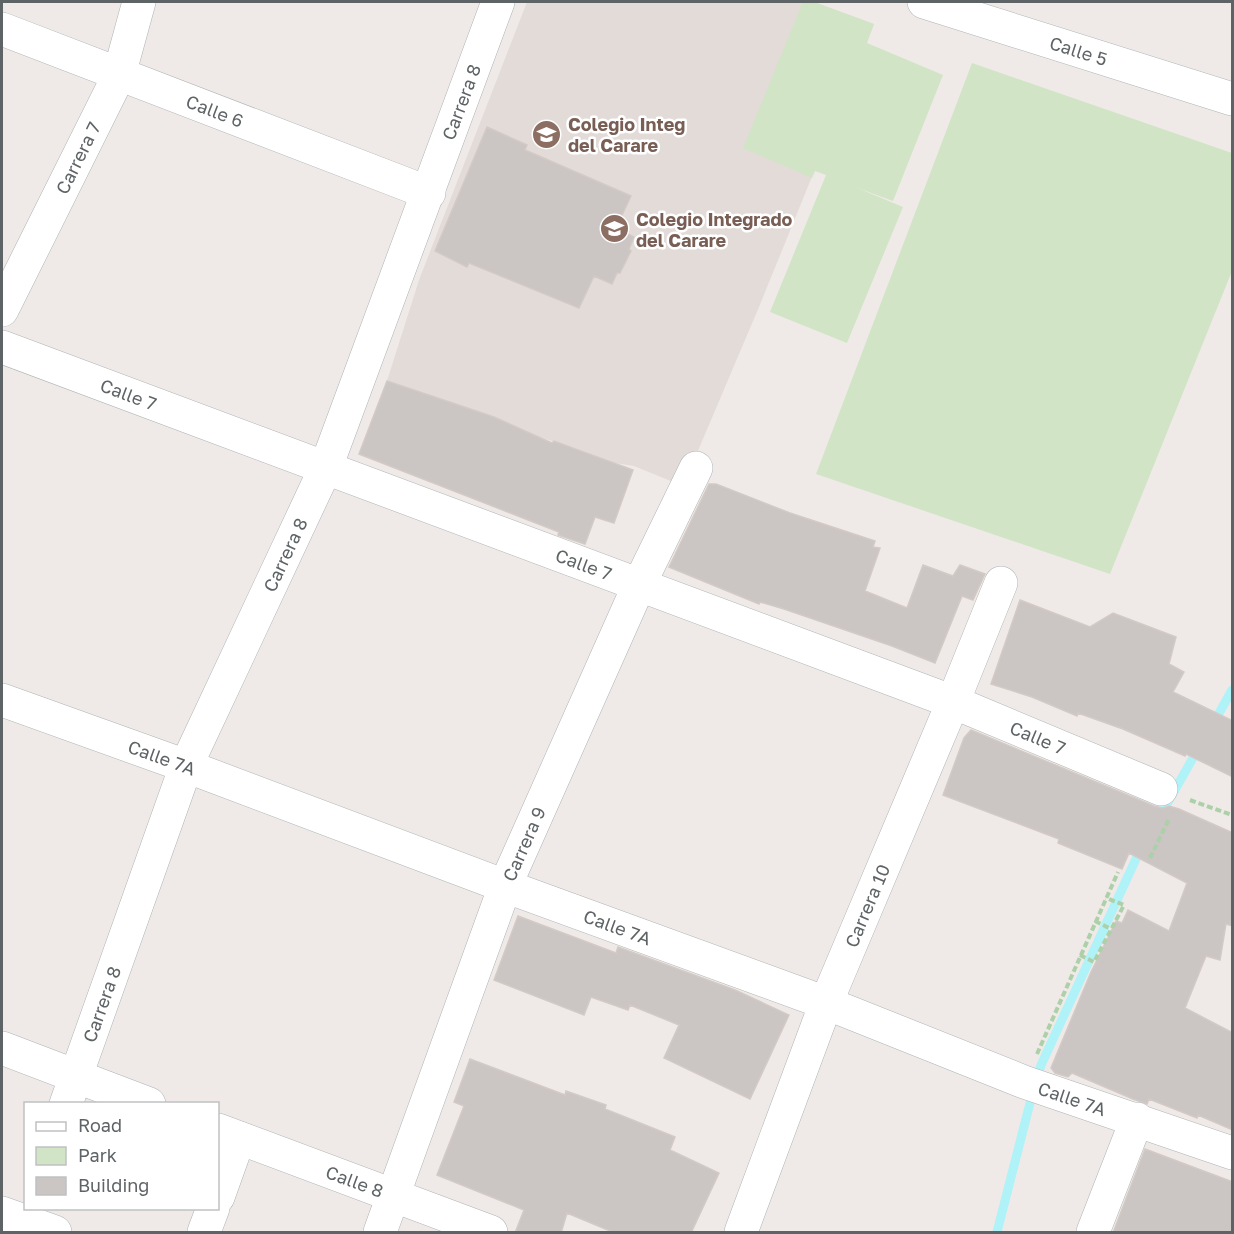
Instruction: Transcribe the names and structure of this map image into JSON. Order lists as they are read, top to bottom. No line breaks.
{"streets":{"street":["Calle 5","Carrera 8","Calle 6","Carrera 7","Calle 7","Calle 7A","Carrera 9","Carrera 10","Calle 8"]},"crossings":[["Carrera 8","Calle 6"],["Carrera 8","Calle 7"],["Carrera 8","Calle 7A"],["Calle 6","Carrera 7"],["Calle 7","Carrera 9"],["Calle 7","Carrera 10"],["Calle 7A","Carrera 9"],["Calle 7A","Carrera 10"],["Carrera 9","Calle 8"]],"places":{"school or university":["Colegio Integ del Carare","Colegio Integrado del Carare"]},"legend":["Road","Park","Building"]}
